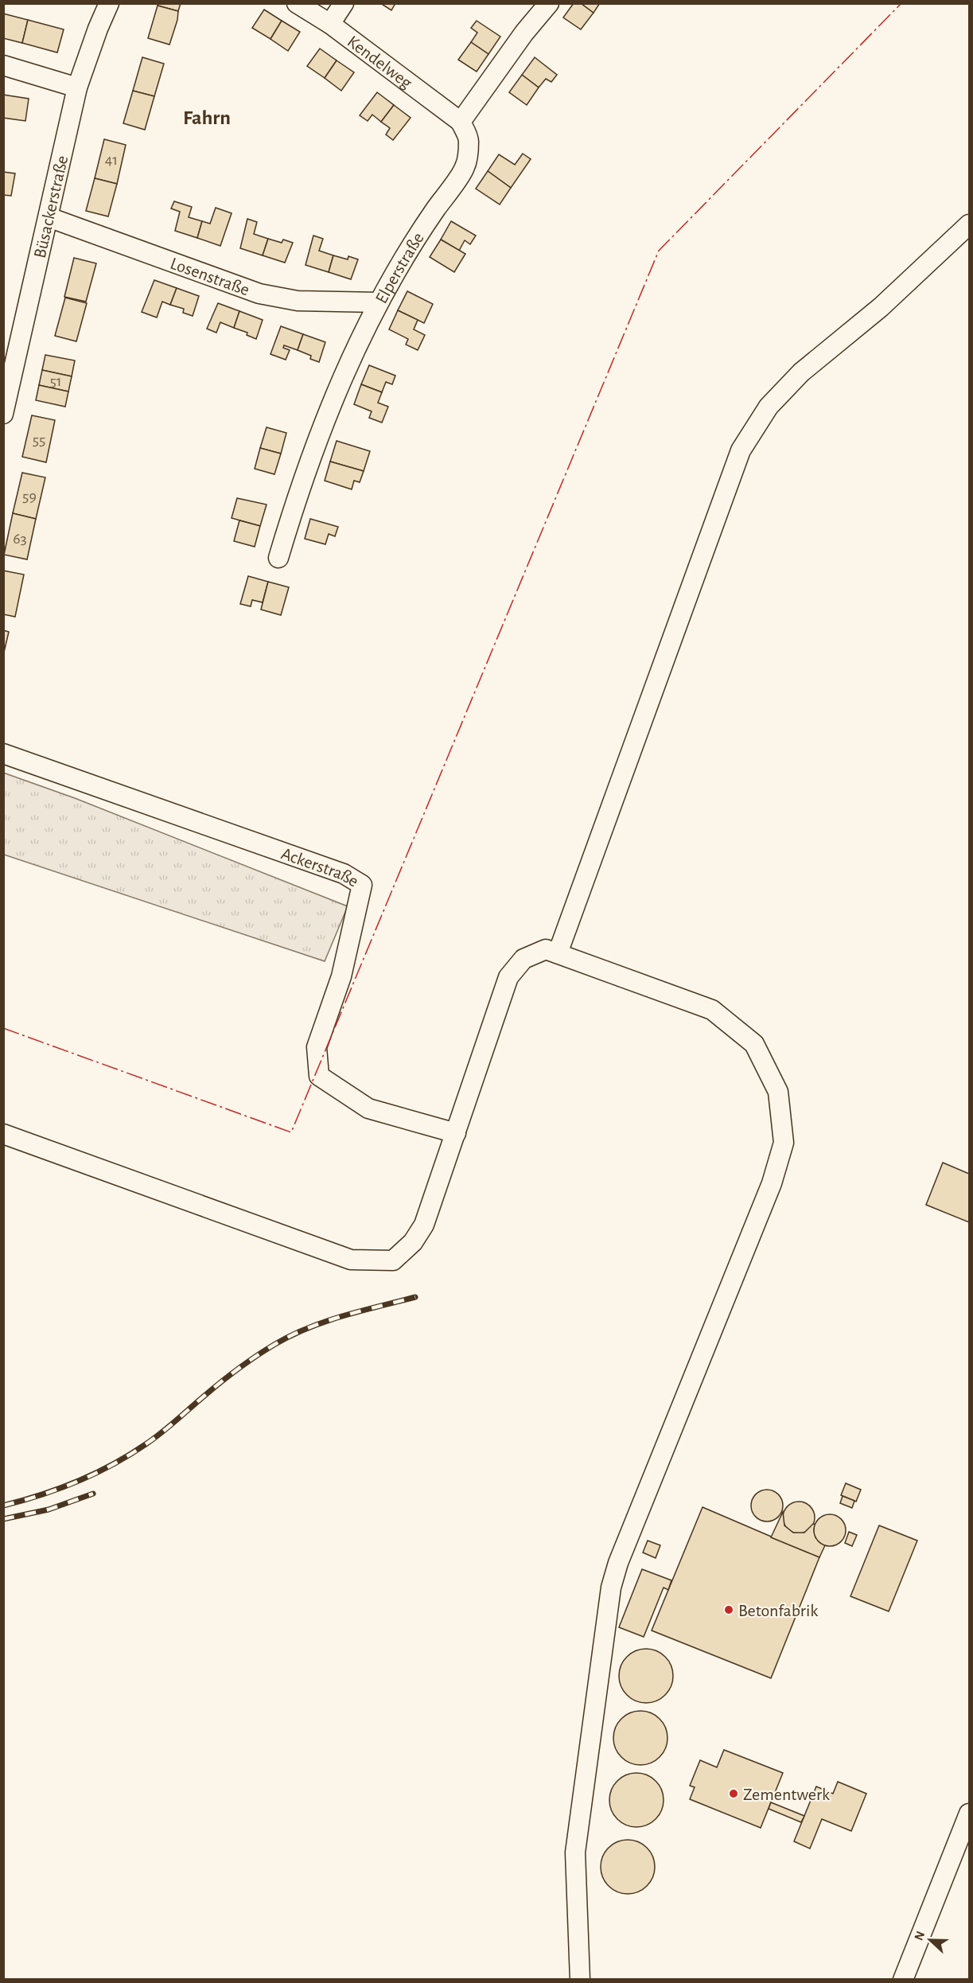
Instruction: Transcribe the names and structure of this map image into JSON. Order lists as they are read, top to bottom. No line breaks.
{"streets":{"street":["Kendelweg","Büsackerstraße","Elperstraße","Losenstraße","Ackerstraße"]},"crossings":[["Kendelweg","Elperstraße"],["Büsackerstraße","Losenstraße"],["Elperstraße","Losenstraße"]],"districts":["Fahrn"],"places":["Betonfabrik","Zementwerk"],"house_numbers":["41","51","55","59","63"],"north":"left"}
